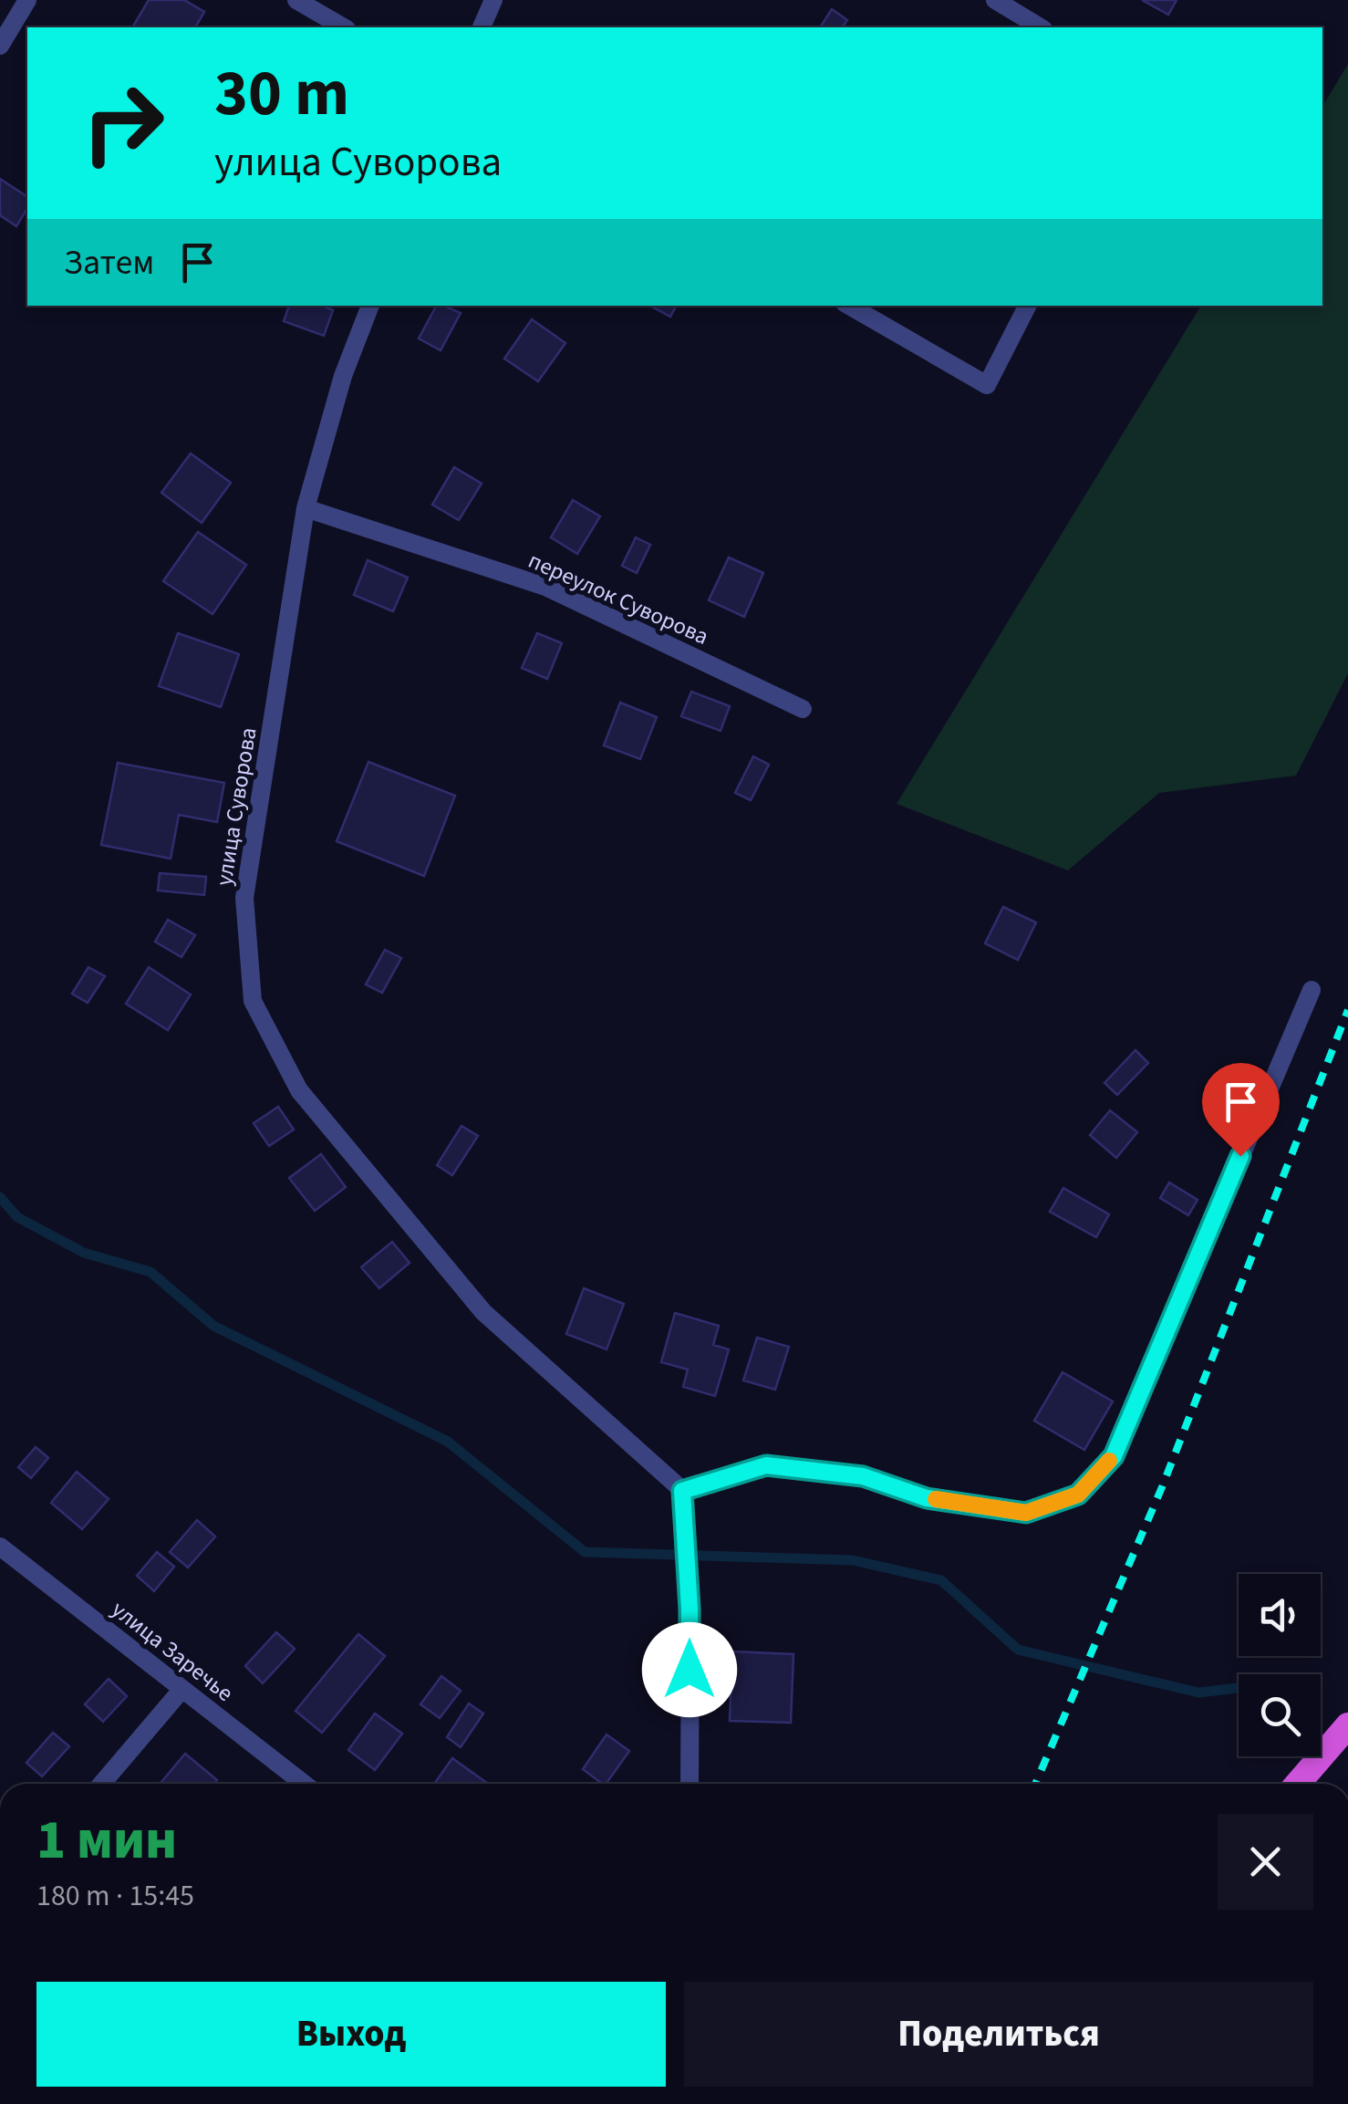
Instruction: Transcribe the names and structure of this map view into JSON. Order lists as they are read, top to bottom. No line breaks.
{"streets":{"street":["переулок Суворова","улица Суворова","улица Заречье"]},"crossings":[["переулок Суворова","улица Суворова"]],"page":{"turn":["30 m","улица Суворова"],"then":"Затем","heading":["1 мин","180 m · 15:45"],"buttons":["Выход","Поделиться"]}}
